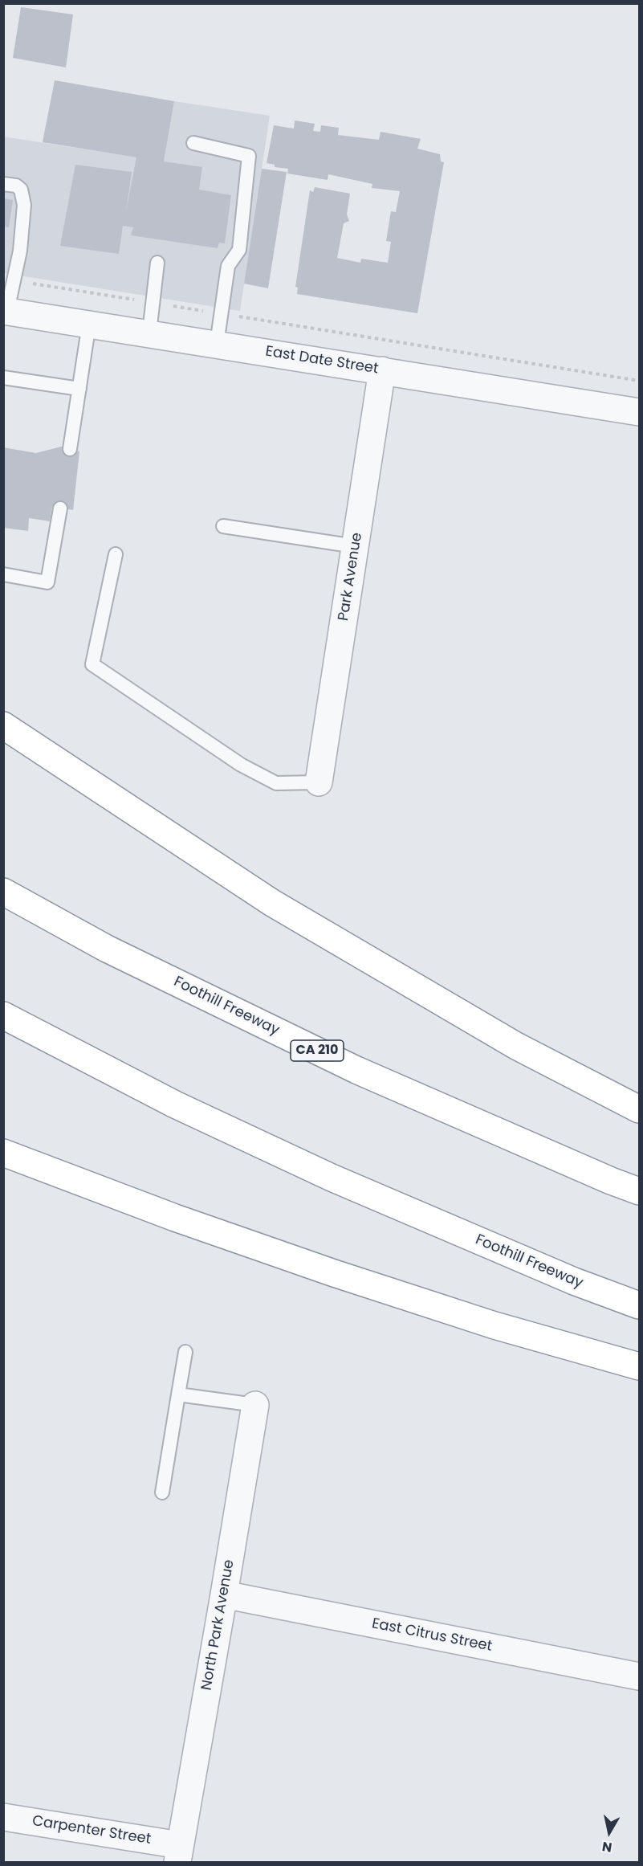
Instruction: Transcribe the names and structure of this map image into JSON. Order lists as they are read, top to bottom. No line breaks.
{"streets":{"highway":["Foothill Freeway","CA 210"],"street":["East Date Street","Park Avenue","North Park Avenue","East Citrus Street","Carpenter Street"]},"crossings":[["East Date Street","Park Avenue"],["North Park Avenue","East Citrus Street"],["North Park Avenue","Carpenter Street"]],"north":"bottom"}
